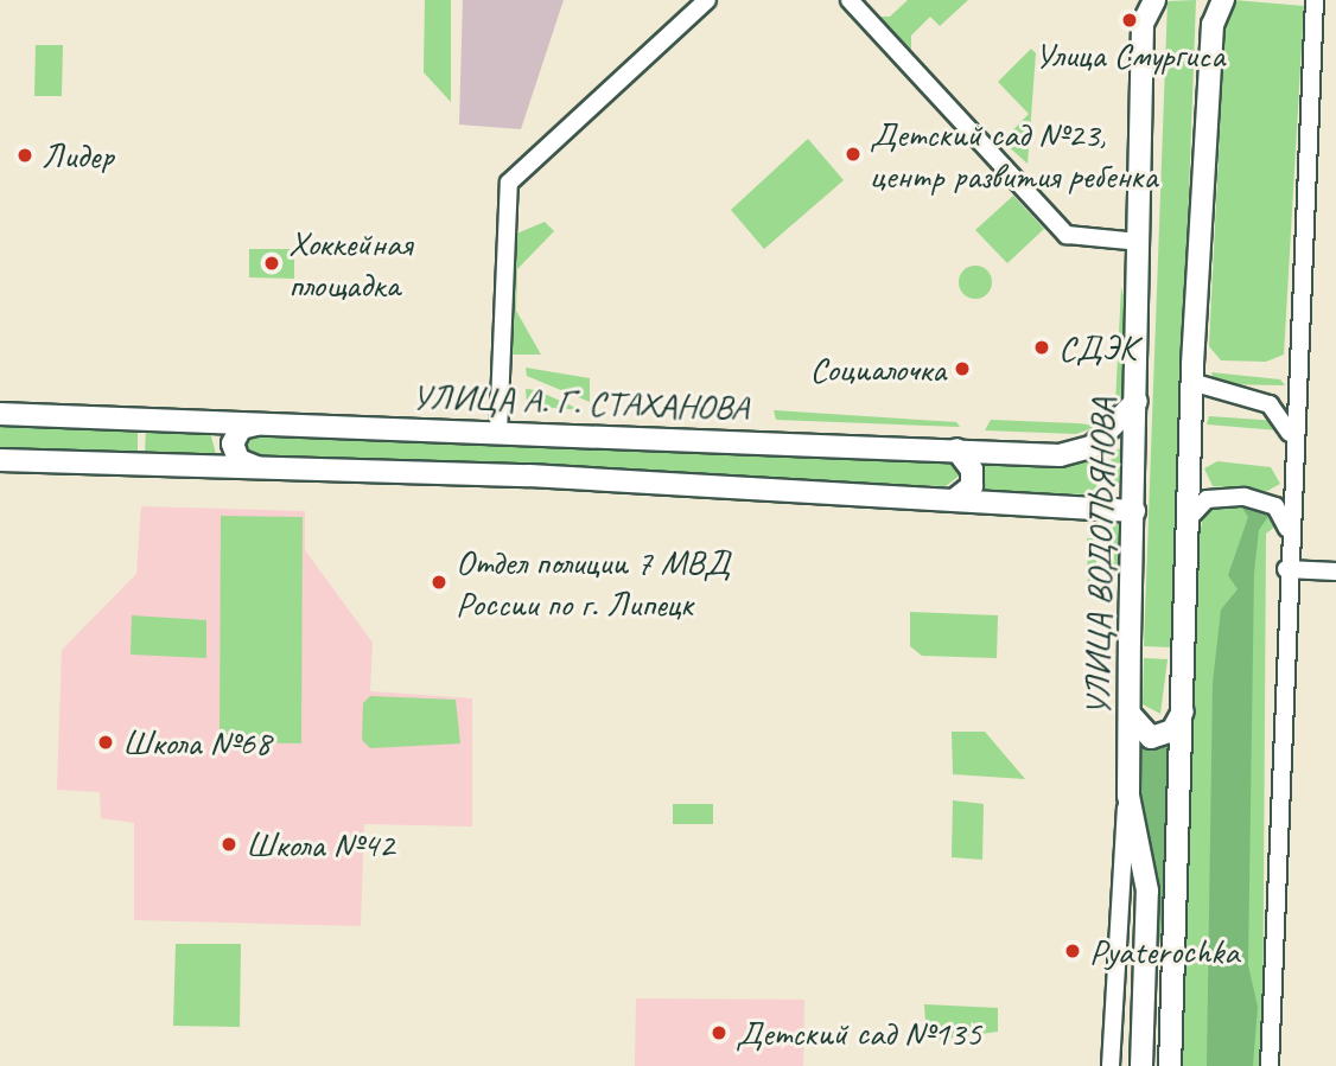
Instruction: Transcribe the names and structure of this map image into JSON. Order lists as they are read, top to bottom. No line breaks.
{"streets":{"main road":["УЛИЦА А. Г. СТАХАНОВА","УЛИЦА ВОДОПЬЯНОВА"]},"crossings":[["УЛИЦА А. Г. СТАХАНОВА","УЛИЦА ВОДОПЬЯНОВА"]],"places":["Улица Смургиса","Детский сад №23, центр развития ребенка","Лидер","Хоккейная площадка","СДЭК","Социалочка","Отдел полиции 7 МВД России по г. Липецк","Школа №68","Школа №42","Pyaterochka","Детский сад №135"]}
